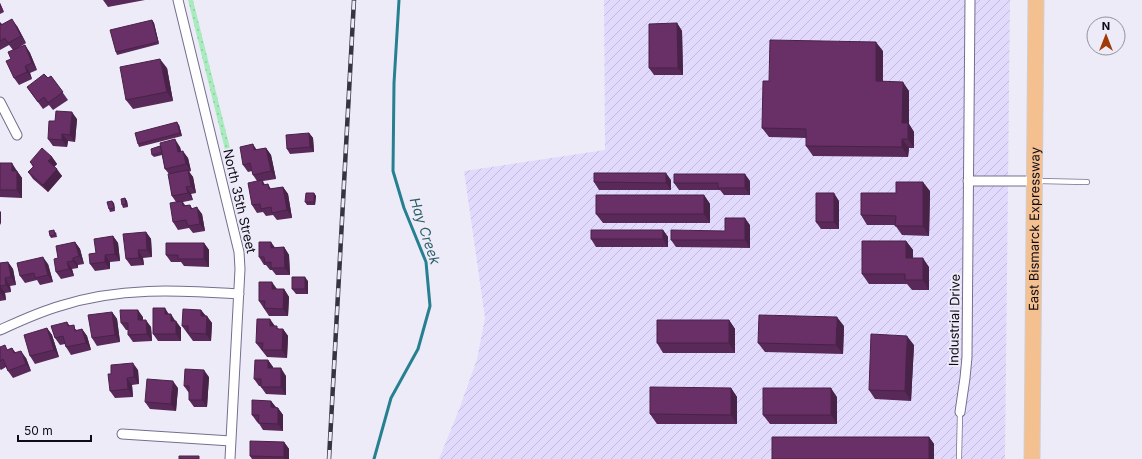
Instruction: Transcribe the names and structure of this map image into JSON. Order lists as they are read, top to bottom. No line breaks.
{"streets":{"main road":["East Bismarck Expressway"],"street":["North 35th Street","Industrial Drive"]},"water":["Hay Creek"],"scale_bar":"50 m","north":"top"}
